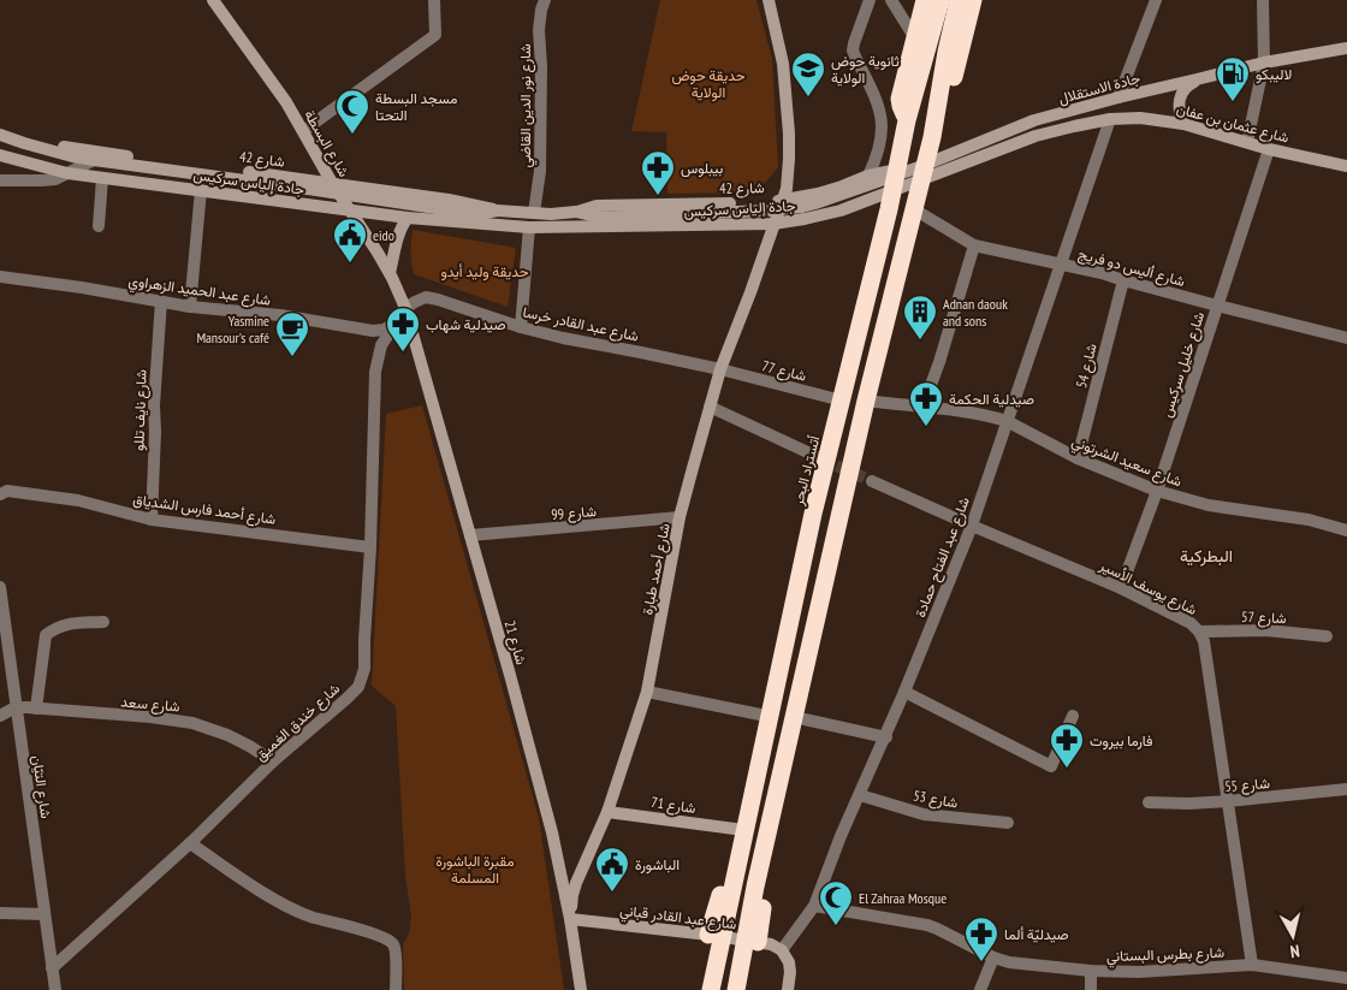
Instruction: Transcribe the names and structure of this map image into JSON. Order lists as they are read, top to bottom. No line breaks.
{"streets":{"highway":["أتستراد البحر"],"main road":["جادة الاستقلال","شارع عثمان بن عفان","شارع البسطة","شارع 42","جادة إلياس سركيس","شارع أحمد طبارة","شارع 21","شارع 71","شارع عبد القادر قباني"],"street":["شارع نور الدين القاضي","شارع أليس دو فريج","شارع عبد الحميد الزهراوي","شارع عبد القادر خرسا","شارع خليل سركيس","شارع 54","شارع 77","شارع نايف تللو","شارع سعيد الشرتوني","شارع أحمد فارس الشدياق","شارع 99","شارع عبد الفتاح حمادة","شارع يوسف الأسير","شارع 57","شارع سعد","شارع خندق الغميق","شارع 55","شارع التيّان","شارع 53","شارع بطرس البستاني"]},"crossings":[["جادة الاستقلال","شارع عثمان بن عفان"],["جادة الاستقلال","شارع 42"],["جادة الاستقلال","جادة إلياس سركيس"],["جادة الاستقلال","شارع عبد الفتاح حمادة"],["شارع نور الدين القاضي","جادة إلياس سركيس"],["شارع عثمان بن عفان","شارع خليل سركيس"],["شارع عثمان بن عفان","شارع عبد الفتاح حمادة"],["شارع البسطة","شارع 42"],["شارع البسطة","جادة إلياس سركيس"],["شارع البسطة","شارع عبد القادر خرسا"],["شارع البسطة","شارع 21"],["شارع البسطة","شارع خندق الغميق"],["شارع 42","جادة إلياس سركيس"],["شارع 42","شارع أحمد طبارة"],["جادة إلياس سركيس","شارع أحمد طبارة"],["شارع أليس دو فريج","شارع خليل سركيس"],["شارع أليس دو فريج","شارع 54"],["شارع أليس دو فريج","شارع عبد الفتاح حمادة"],["شارع عبد الحميد الزهراوي","شارع نايف تللو"],["شارع عبد الحميد الزهراوي","شارع خندق الغميق"],["شارع عبد القادر خرسا","شارع 77"],["شارع عبد القادر خرسا","شارع أحمد طبارة"],["شارع عبد القادر خرسا","شارع 21"],["شارع عبد القادر خرسا","شارع خندق الغميق"],["شارع خليل سركيس","شارع سعيد الشرتوني"],["شارع خليل سركيس","شارع يوسف الأسير"],["شارع 54","شارع سعيد الشرتوني"],["شارع 77","أتستراد البحر"],["شارع 77","شارع أحمد طبارة"],["شارع نايف تللو","شارع أحمد فارس الشدياق"],["شارع سعيد الشرتوني","شارع عبد الفتاح حمادة"],["أتستراد البحر","شارع عبد القادر قباني"],["شارع أحمد فارس الشدياق","شارع خندق الغميق"],["شارع 99","شارع أحمد طبارة"],["شارع 99","شارع 21"],["شارع عبد الفتاح حمادة","شارع يوسف الأسير"],["شارع عبد الفتاح حمادة","شارع 53"],["شارع عبد الفتاح حمادة","شارع عبد القادر قباني"],["شارع عبد الفتاح حمادة","شارع بطرس البستاني"],["شارع أحمد طبارة","شارع 21"],["شارع أحمد طبارة","شارع 71"],["شارع أحمد طبارة","شارع عبد القادر قباني"],["شارع يوسف الأسير","شارع 57"],["شارع يوسف الأسير","شارع 55"],["شارع يوسف الأسير","شارع بطرس البستاني"],["شارع 21","شارع خندق الغميق"],["شارع 21","شارع عبد القادر قباني"],["شارع سعد","شارع خندق الغميق"],["شارع سعد","شارع التيّان"],["شارع خندق الغميق","شارع التيّان"]],"districts":["البطركية"],"parks":["حديقة حوض الولاية","حديقة وليد أيدو","مقبرة الباشورة المسلمة"],"places":{"school or university":["ثانوية حوض الولاية"],"fuel station":["لاليبكو"],"mosque":["مسجد البسطة التحتا","El Zahraa Mosque"],"pharmacy":["بيبلوس","صيدلية شهاب","صيدلية الحكمة","فارما بيروت","صيدليّة ألما"],"public building":["eido","الباشورة"],"building":["Adnan daouk and sons"],"cafe":["Yasmine Mansour's café"]},"north":"bottom"}
